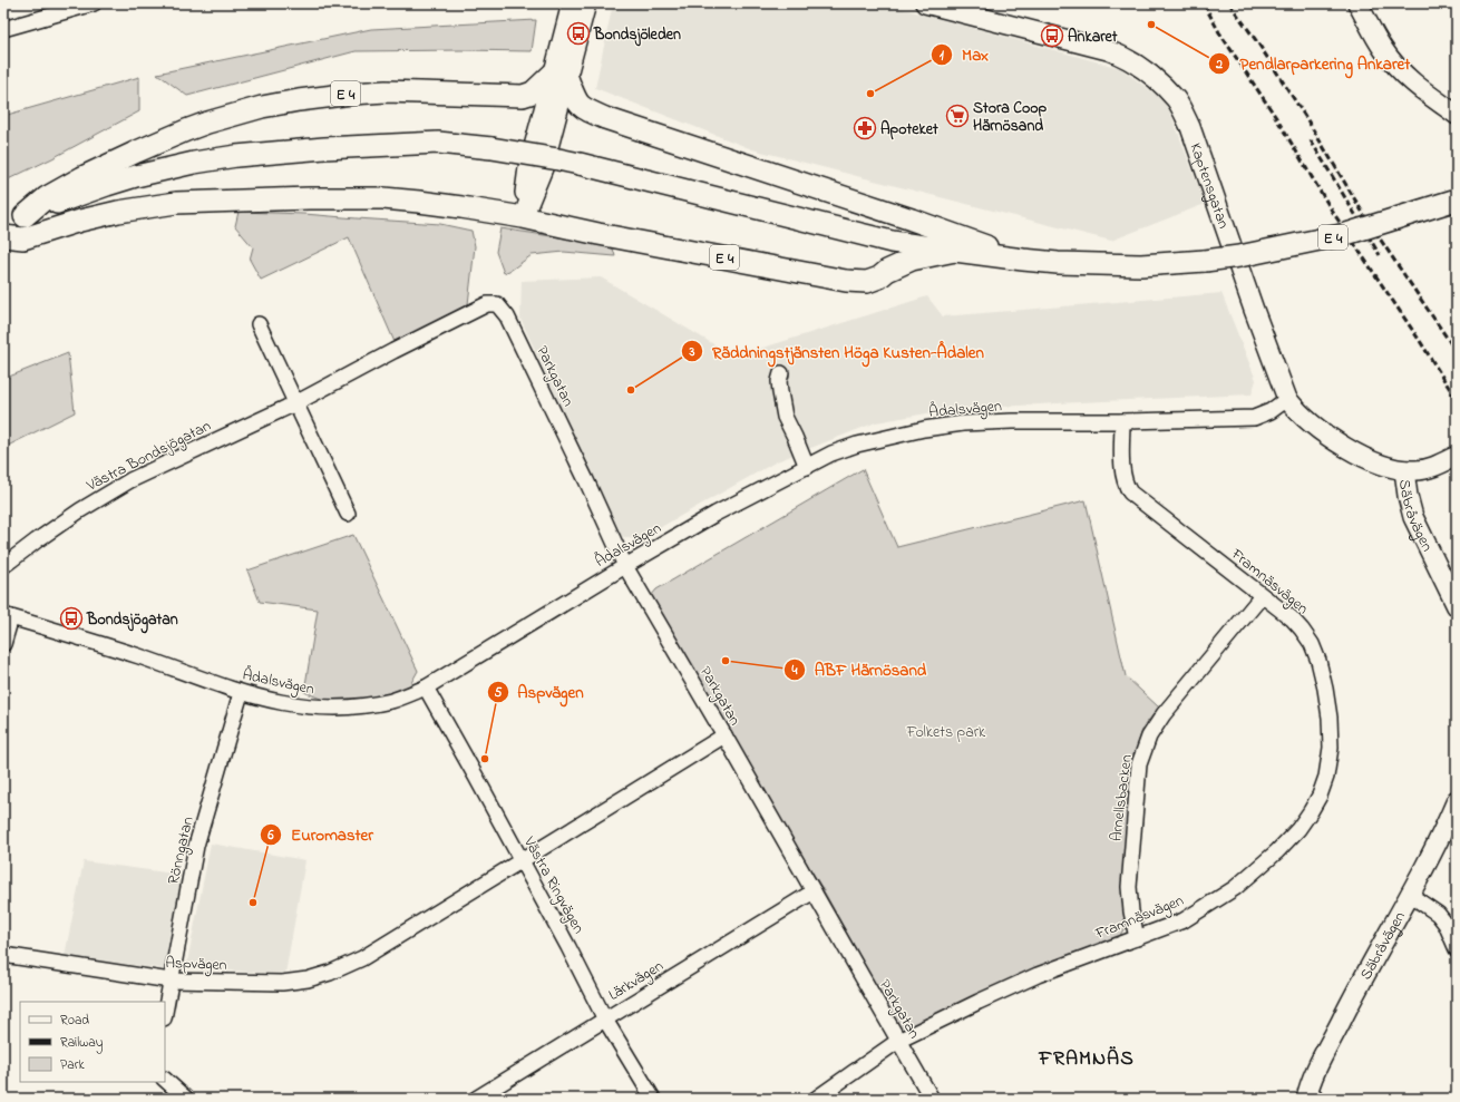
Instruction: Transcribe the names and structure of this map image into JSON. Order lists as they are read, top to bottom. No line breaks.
{"streets":{"highway":["E 4"],"main road":["Kaptensgatan","Säbråvägen"],"street":["Parkgatan","Ådalsvägen","Västra Bondsjögatan","Framnäsvägen","Arnellsbacken","Rönngatan","Västra Ringvägen","Aspvägen","Lärkvägen"]},"crossings":[["Kaptensgatan","Ådalsvägen"],["Kaptensgatan","Säbråvägen"],["Parkgatan","Ådalsvägen"],["Parkgatan","Västra Bondsjögatan"],["Parkgatan","Framnäsvägen"],["Parkgatan","Aspvägen"],["Parkgatan","Lärkvägen"],["Ådalsvägen","Framnäsvägen"],["Ådalsvägen","Rönngatan"],["Ådalsvägen","Västra Ringvägen"],["Framnäsvägen","Arnellsbacken"],["Rönngatan","Aspvägen"],["Västra Ringvägen","Aspvägen"],["Västra Ringvägen","Lärkvägen"]],"districts":["FRAMNÄS"],"parks":["Folkets park"],"places":{"other":["Pendlarparkering Ankaret","Max","Räddningstjänsten Höga Kusten-Ådalen","ABF Härnösand","Aspvägen","Euromaster"],"bus stop":["Bondsjöleden","Ankaret","Bondsjögatan"],"supermarket":["Stora Coop Härnösand"],"pharmacy":["Apoteket"]},"legend":["Road","Railway","Park"]}
